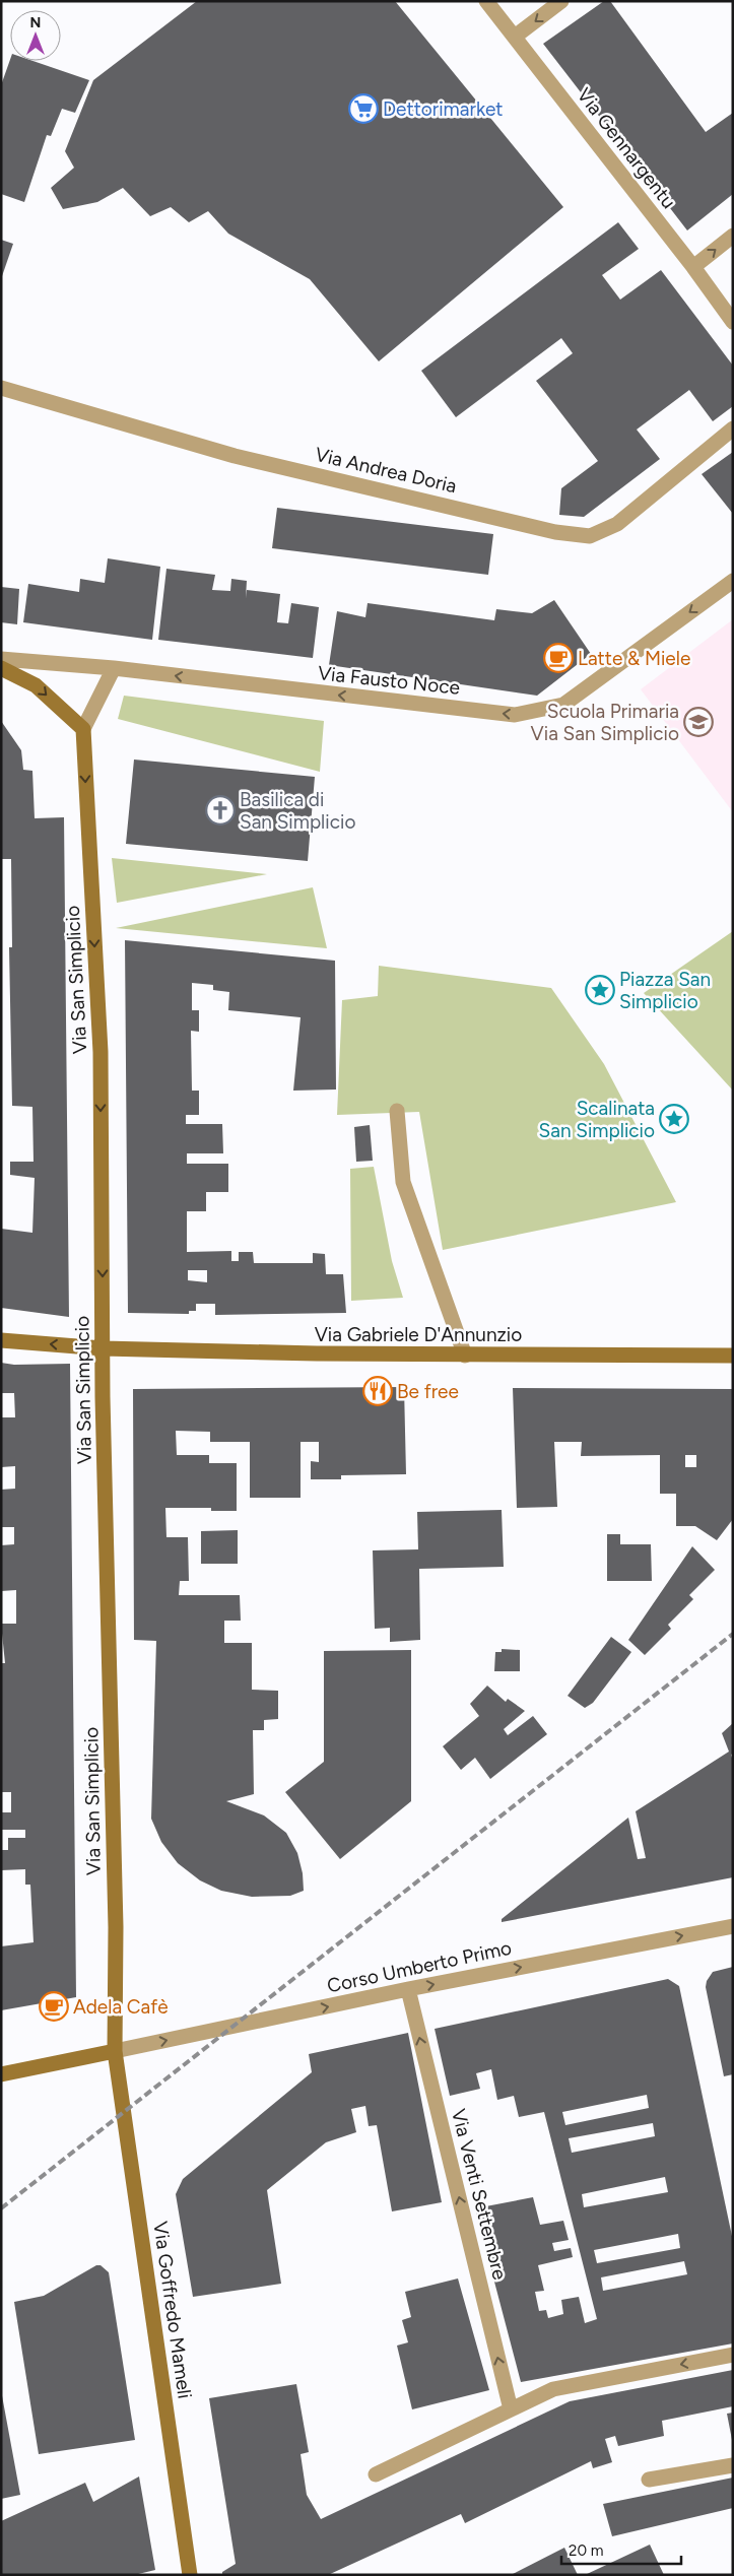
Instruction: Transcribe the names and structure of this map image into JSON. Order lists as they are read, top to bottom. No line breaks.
{"streets":{"main road":["Via San Simplicio","Via Gabriele D'Annunzio","Via Goffredo Mameli"],"street":["Via Gennargentu","Via Andrea Doria","Via Fausto Noce","Corso Umberto Primo","Via Venti Settembre"]},"crossings":[["Via Fausto Noce","Via San Simplicio"],["Via San Simplicio","Via Gabriele D'Annunzio"],["Via San Simplicio","Corso Umberto Primo"],["Via San Simplicio","Via Goffredo Mameli"],["Corso Umberto Primo","Via Venti Settembre"],["Corso Umberto Primo","Via Goffredo Mameli"]],"one_way":["Via Fausto Noce","Via San Simplicio","Corso Umberto Primo","Via Venti Settembre"],"places":{"supermarket":["Dettorimarket"],"cafe":["Latte & Miele","Adela Cafè"],"school or university":["Scuola Primaria Via San Simplicio"],"church":["Basilica di San Simplicio"],"place":["Piazza San Simplicio","Scalinata San Simplicio"],"restaurant":["Be free"]},"scale_bar":"20 m","north":"top"}
